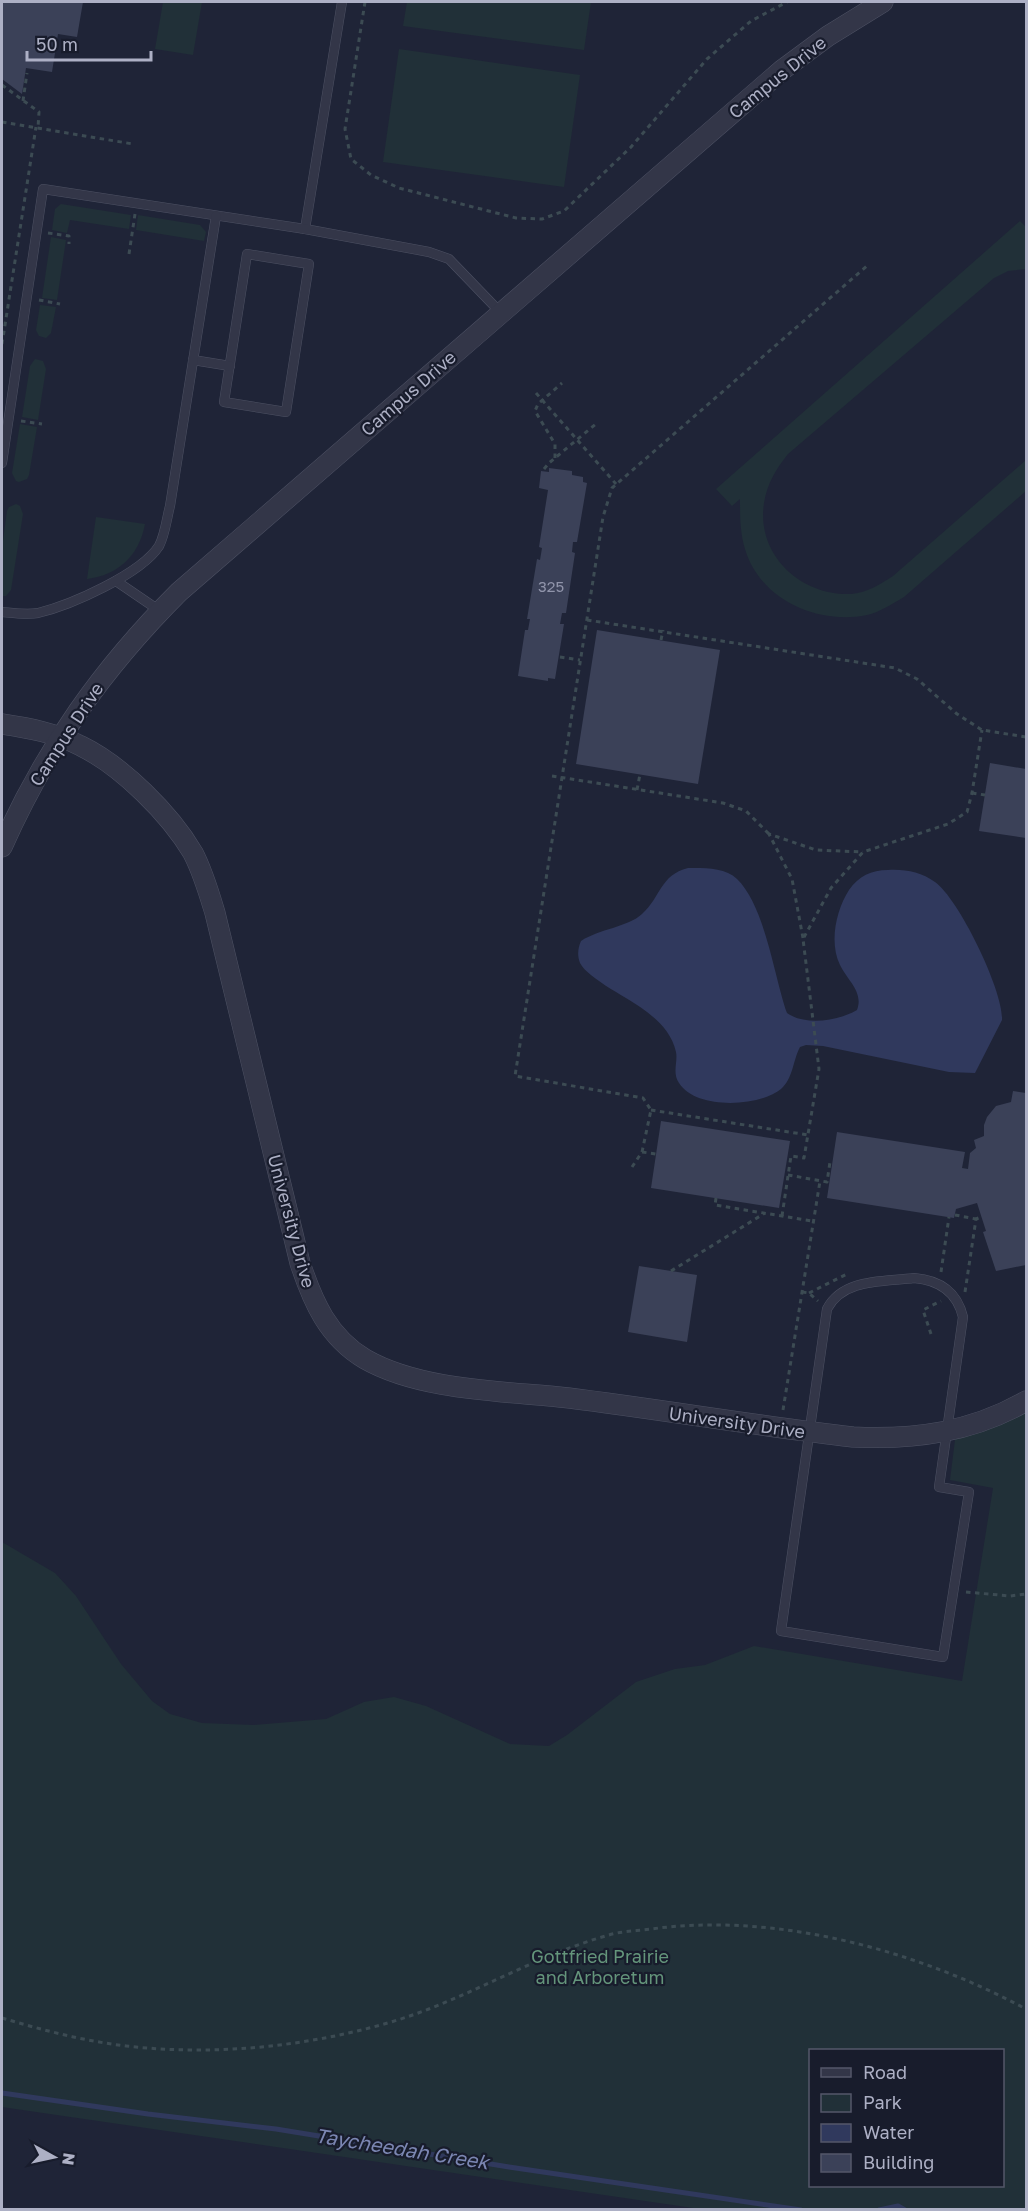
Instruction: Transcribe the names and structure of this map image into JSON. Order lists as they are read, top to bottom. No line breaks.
{"streets":{"street":["Campus Drive","University Drive"]},"crossings":[["Campus Drive","University Drive"]],"water":["Taycheedah Creek"],"parks":["Gottfried Prairie and Arboretum"],"house_numbers":["325"],"legend":["Road","Park","Water","Building"],"scale_bar":"50 m","north":"right"}
